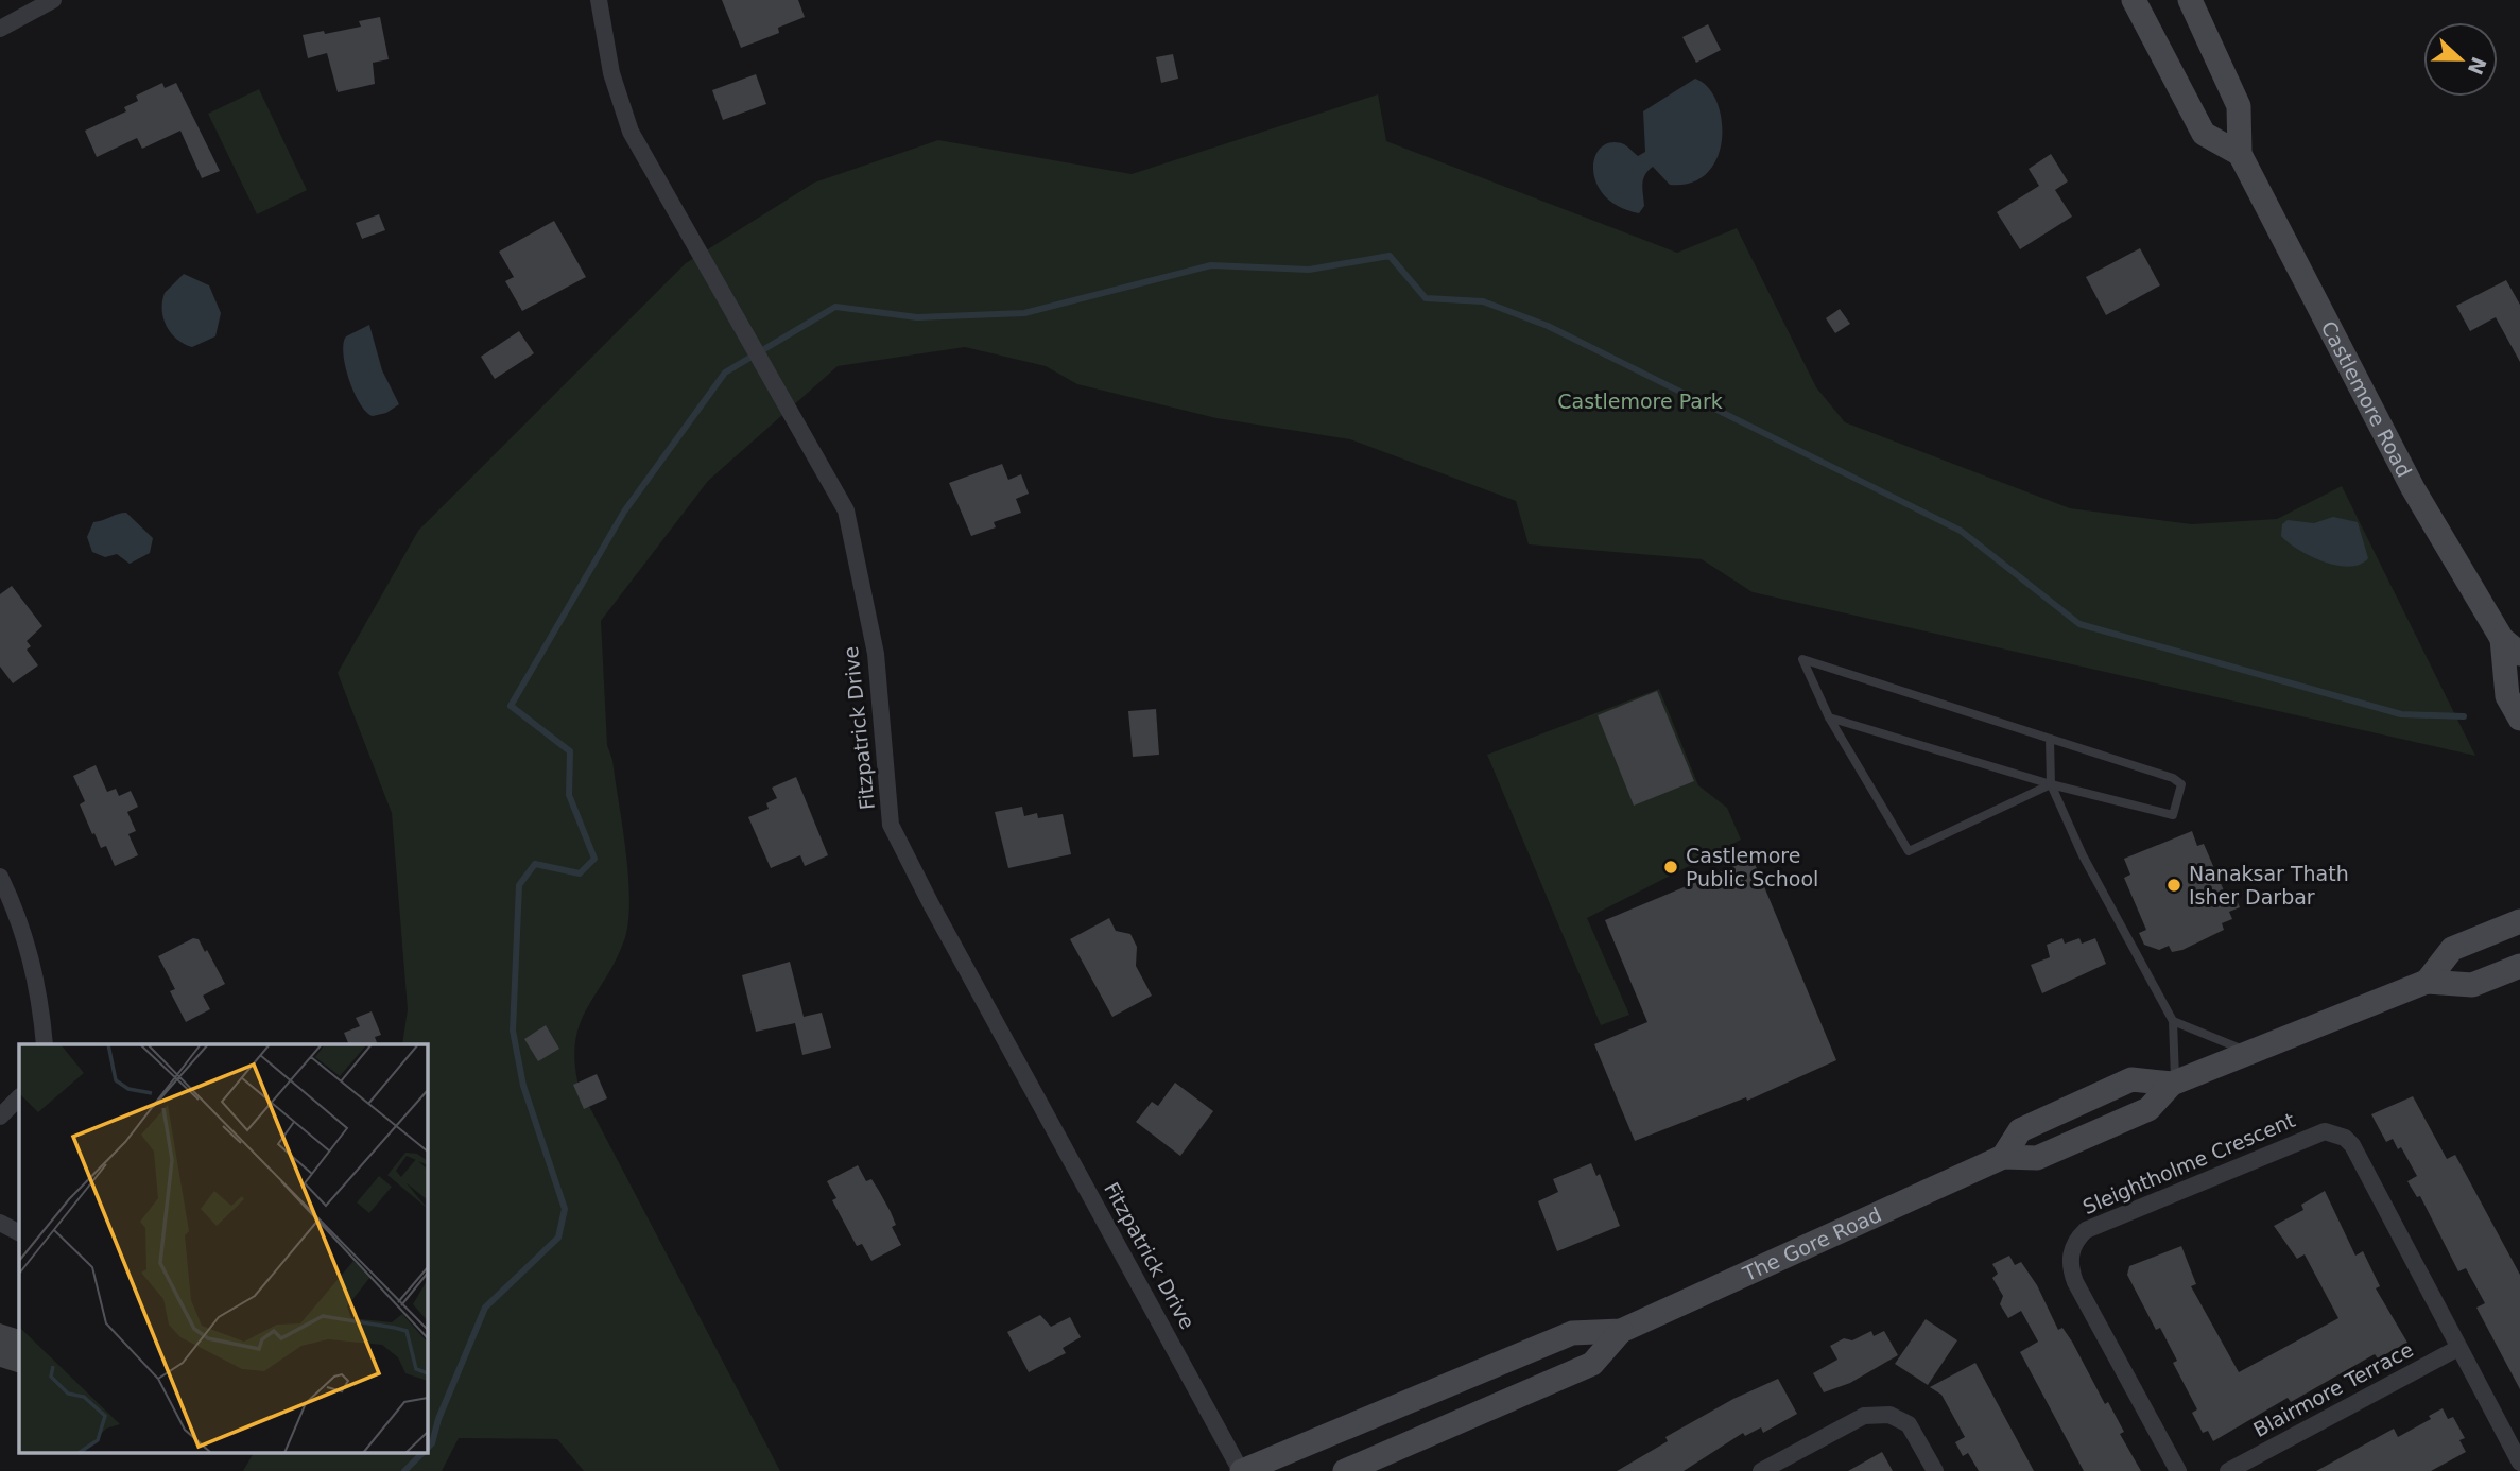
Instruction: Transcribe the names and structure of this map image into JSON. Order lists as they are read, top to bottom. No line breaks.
{"streets":{"main road":["Castlemore Road","The Gore Road"],"street":["Fitzpatrick Drive","Sleightholme Crescent","Blairmore Terrace"]},"crossings":[["Fitzpatrick Drive","The Gore Road"],["Sleightholme Crescent","Blairmore Terrace"]],"parks":["Castlemore Park"],"places":["Castlemore Public School","Nanaksar Thath Isher Darbar"],"north":"right"}
